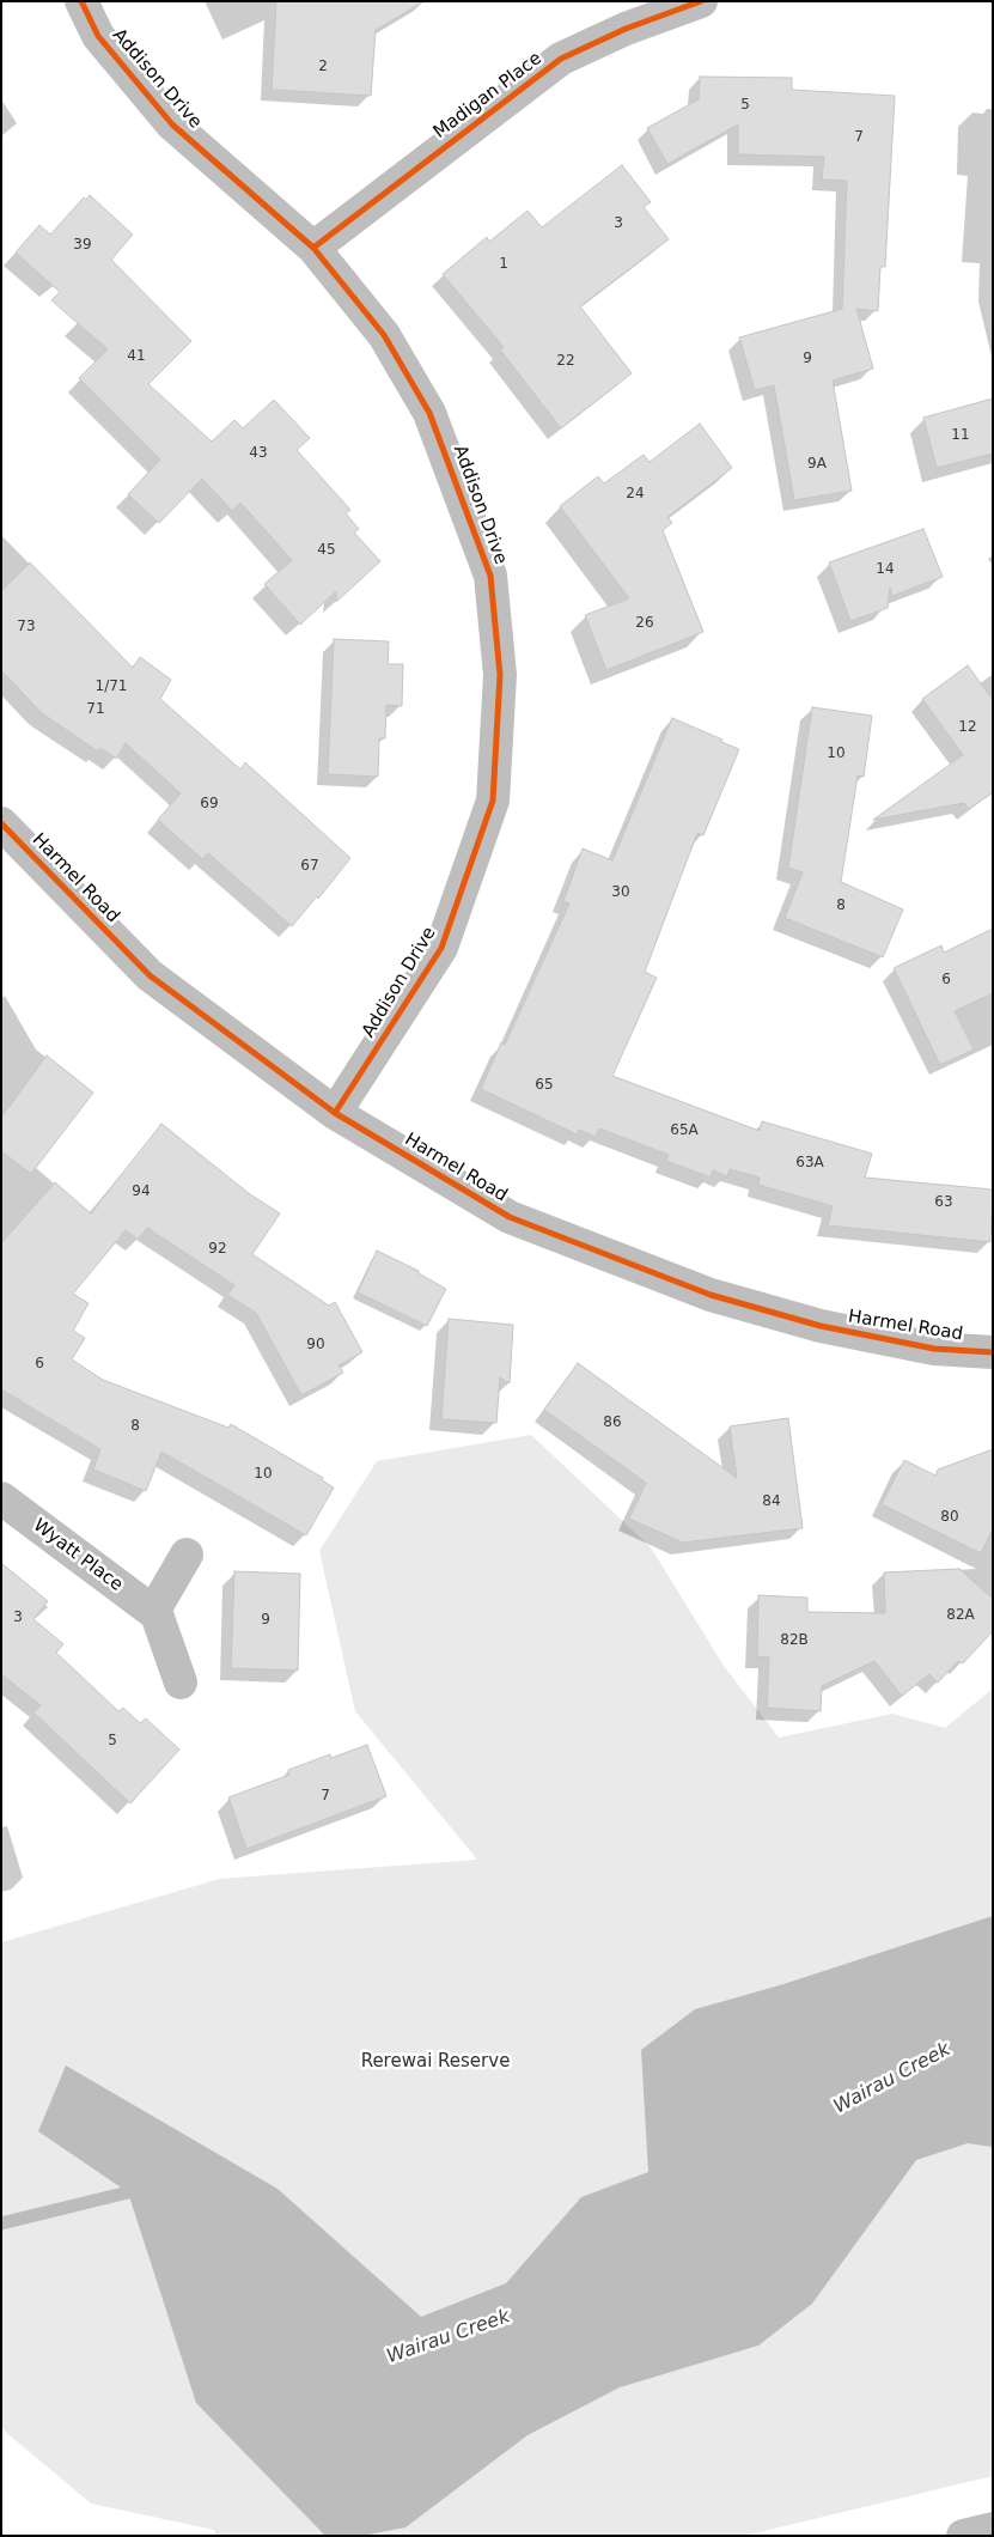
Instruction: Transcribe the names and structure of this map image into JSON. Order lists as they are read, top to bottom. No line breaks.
{"streets":{"street":["Addison Drive","Madigan Place","Harmel Road","Wyatt Place"]},"crossings":[["Addison Drive","Madigan Place"],["Addison Drive","Harmel Road"]],"water":["Wairau Creek"],"parks":["Rerewai Reserve"],"house_numbers":["2","5","7","3","39","1","41","9","22","11","43","9A","24","45","14","26","73","1/71","71","12","10","69","67","30","8","6","65","65A","63A","94","63","92","90","6","86","8","10","84","80","82A","3","9","82B","5","7"]}
